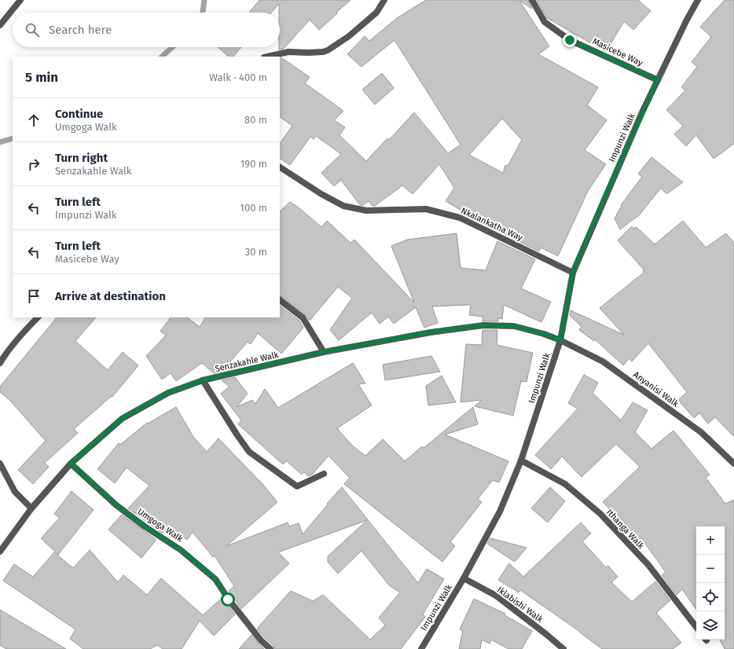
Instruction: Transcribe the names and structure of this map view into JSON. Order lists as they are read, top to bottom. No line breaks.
{"streets":{"street":["Masicebe Way","Impunzi Walk","Nkalankatha Way","Senzakahle Walk","Anyanisi Walk","Umgoga Walk","Ithanga Walk","Iklabishi Walk"]},"crossings":[["Masicebe Way","Impunzi Walk"],["Impunzi Walk","Nkalankatha Way"],["Impunzi Walk","Senzakahle Walk"],["Impunzi Walk","Anyanisi Walk"],["Impunzi Walk","Ithanga Walk"],["Impunzi Walk","Iklabishi Walk"],["Senzakahle Walk","Anyanisi Walk"],["Senzakahle Walk","Umgoga Walk"]],"page":{"search":"Search here","heading":["5 min","Walk · 400 m"],"list":[["Continue","Umgoga Walk","80 m"],["Turn right","Senzakahle Walk","190 m"],["Turn left","Impunzi Walk","100 m"],["Turn left","Masicebe Way","30 m"],"Arrive at destination"],"map_buttons":["+","−"]}}
